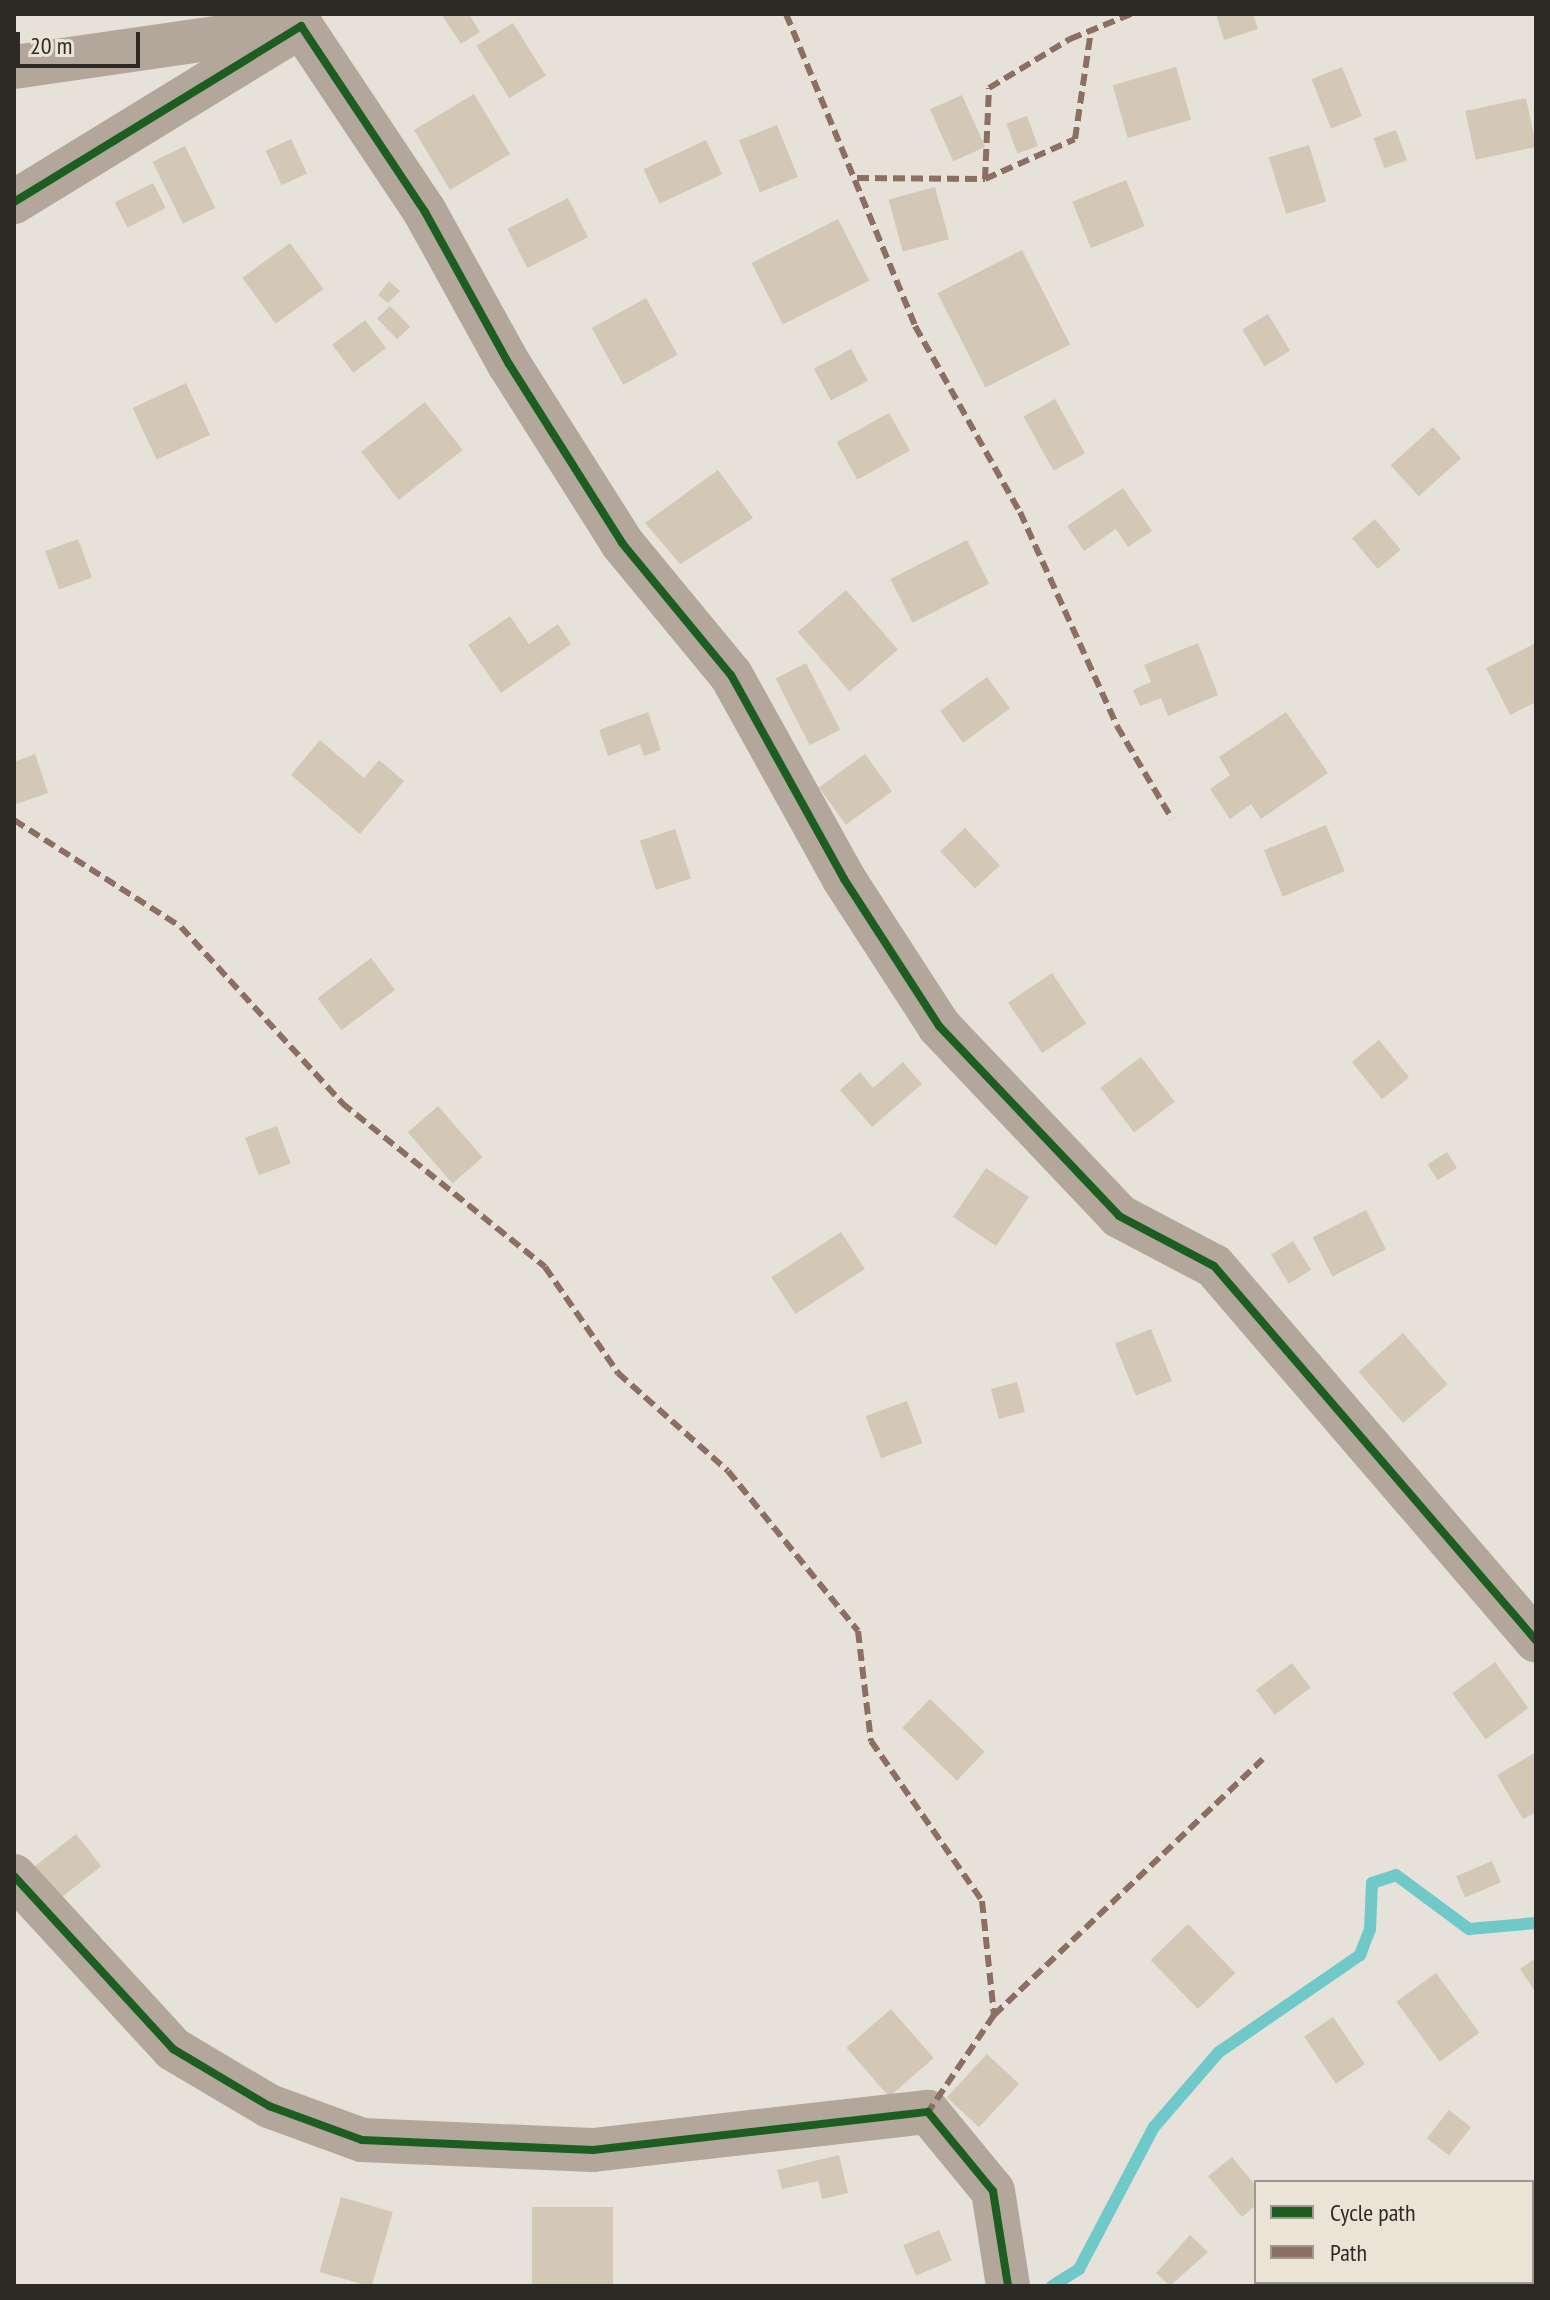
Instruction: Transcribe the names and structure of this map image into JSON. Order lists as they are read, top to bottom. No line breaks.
{"legend":["Cycle path","Path"],"scale_bar":"20 m"}
